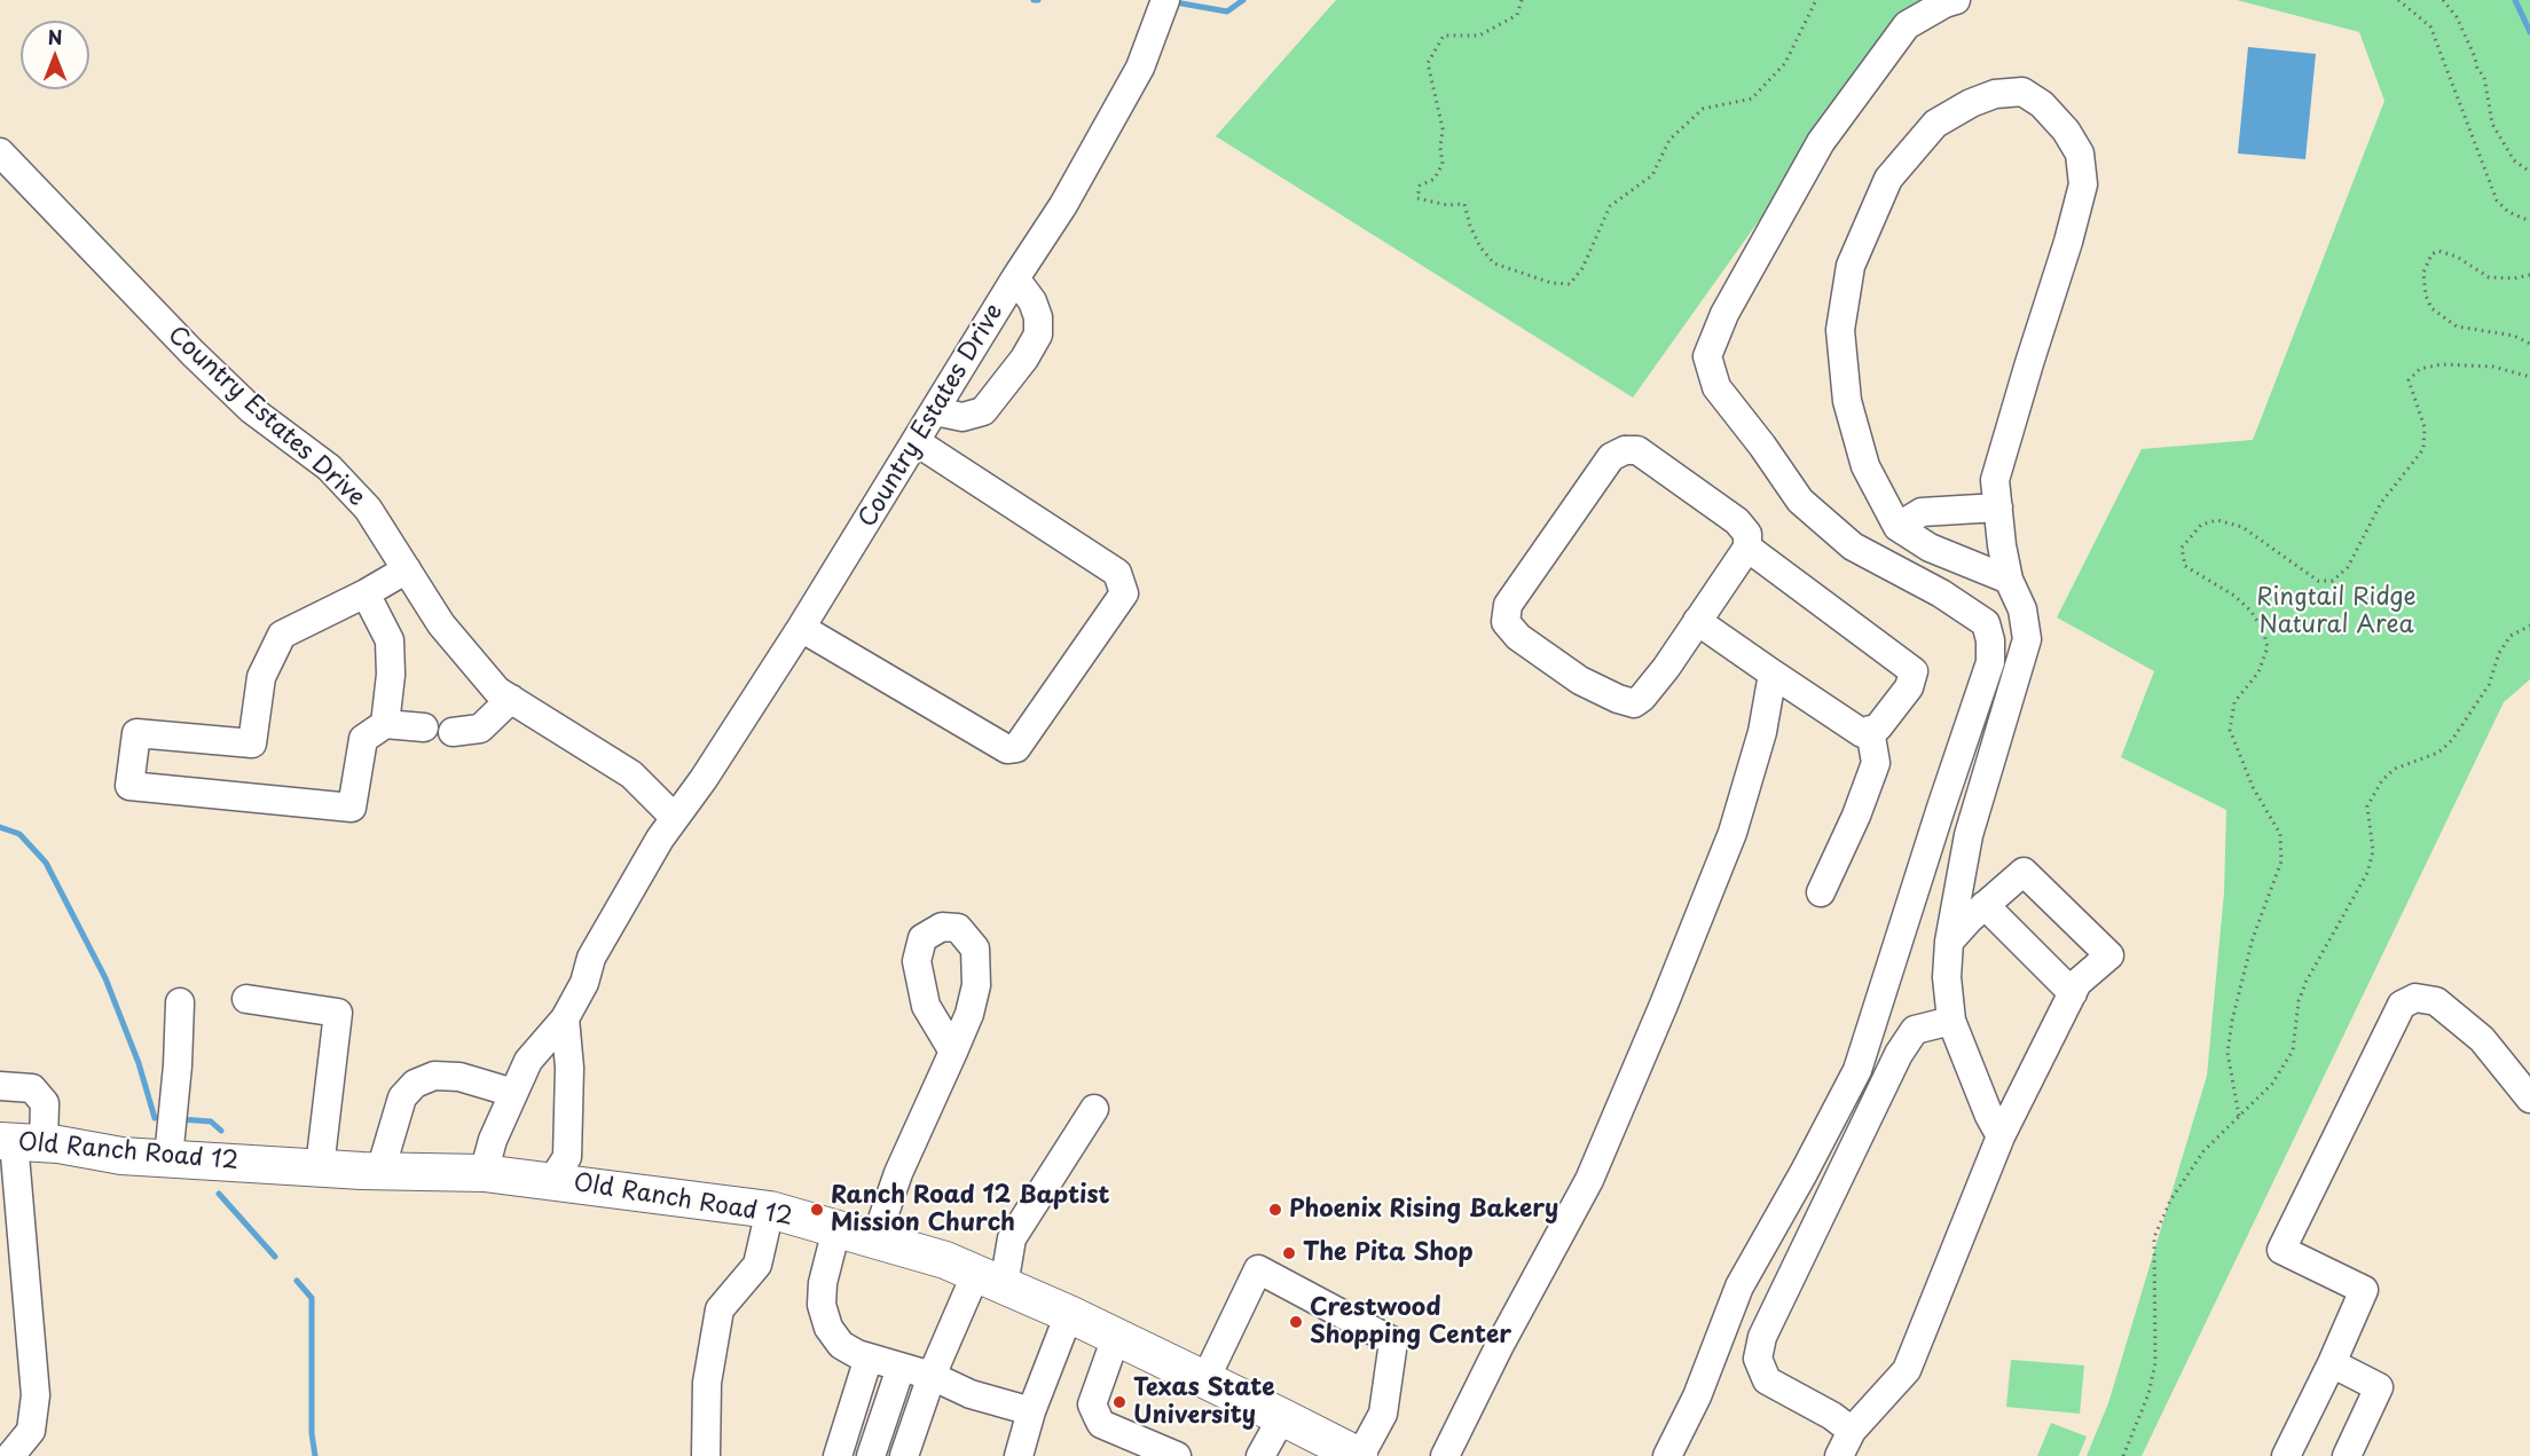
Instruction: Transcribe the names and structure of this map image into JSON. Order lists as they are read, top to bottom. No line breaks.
{"streets":{"main road":["Old Ranch Road 12"],"street":["Country Estates Drive"]},"crossings":[["Country Estates Drive","Old Ranch Road 12"]],"parks":["Ringtail Ridge Natural Area"],"places":["Ranch Road 12 Baptist Mission Church","Phoenix Rising Bakery","The Pita Shop","Crestwood Shopping Center","Texas State University"],"north":"top"}
